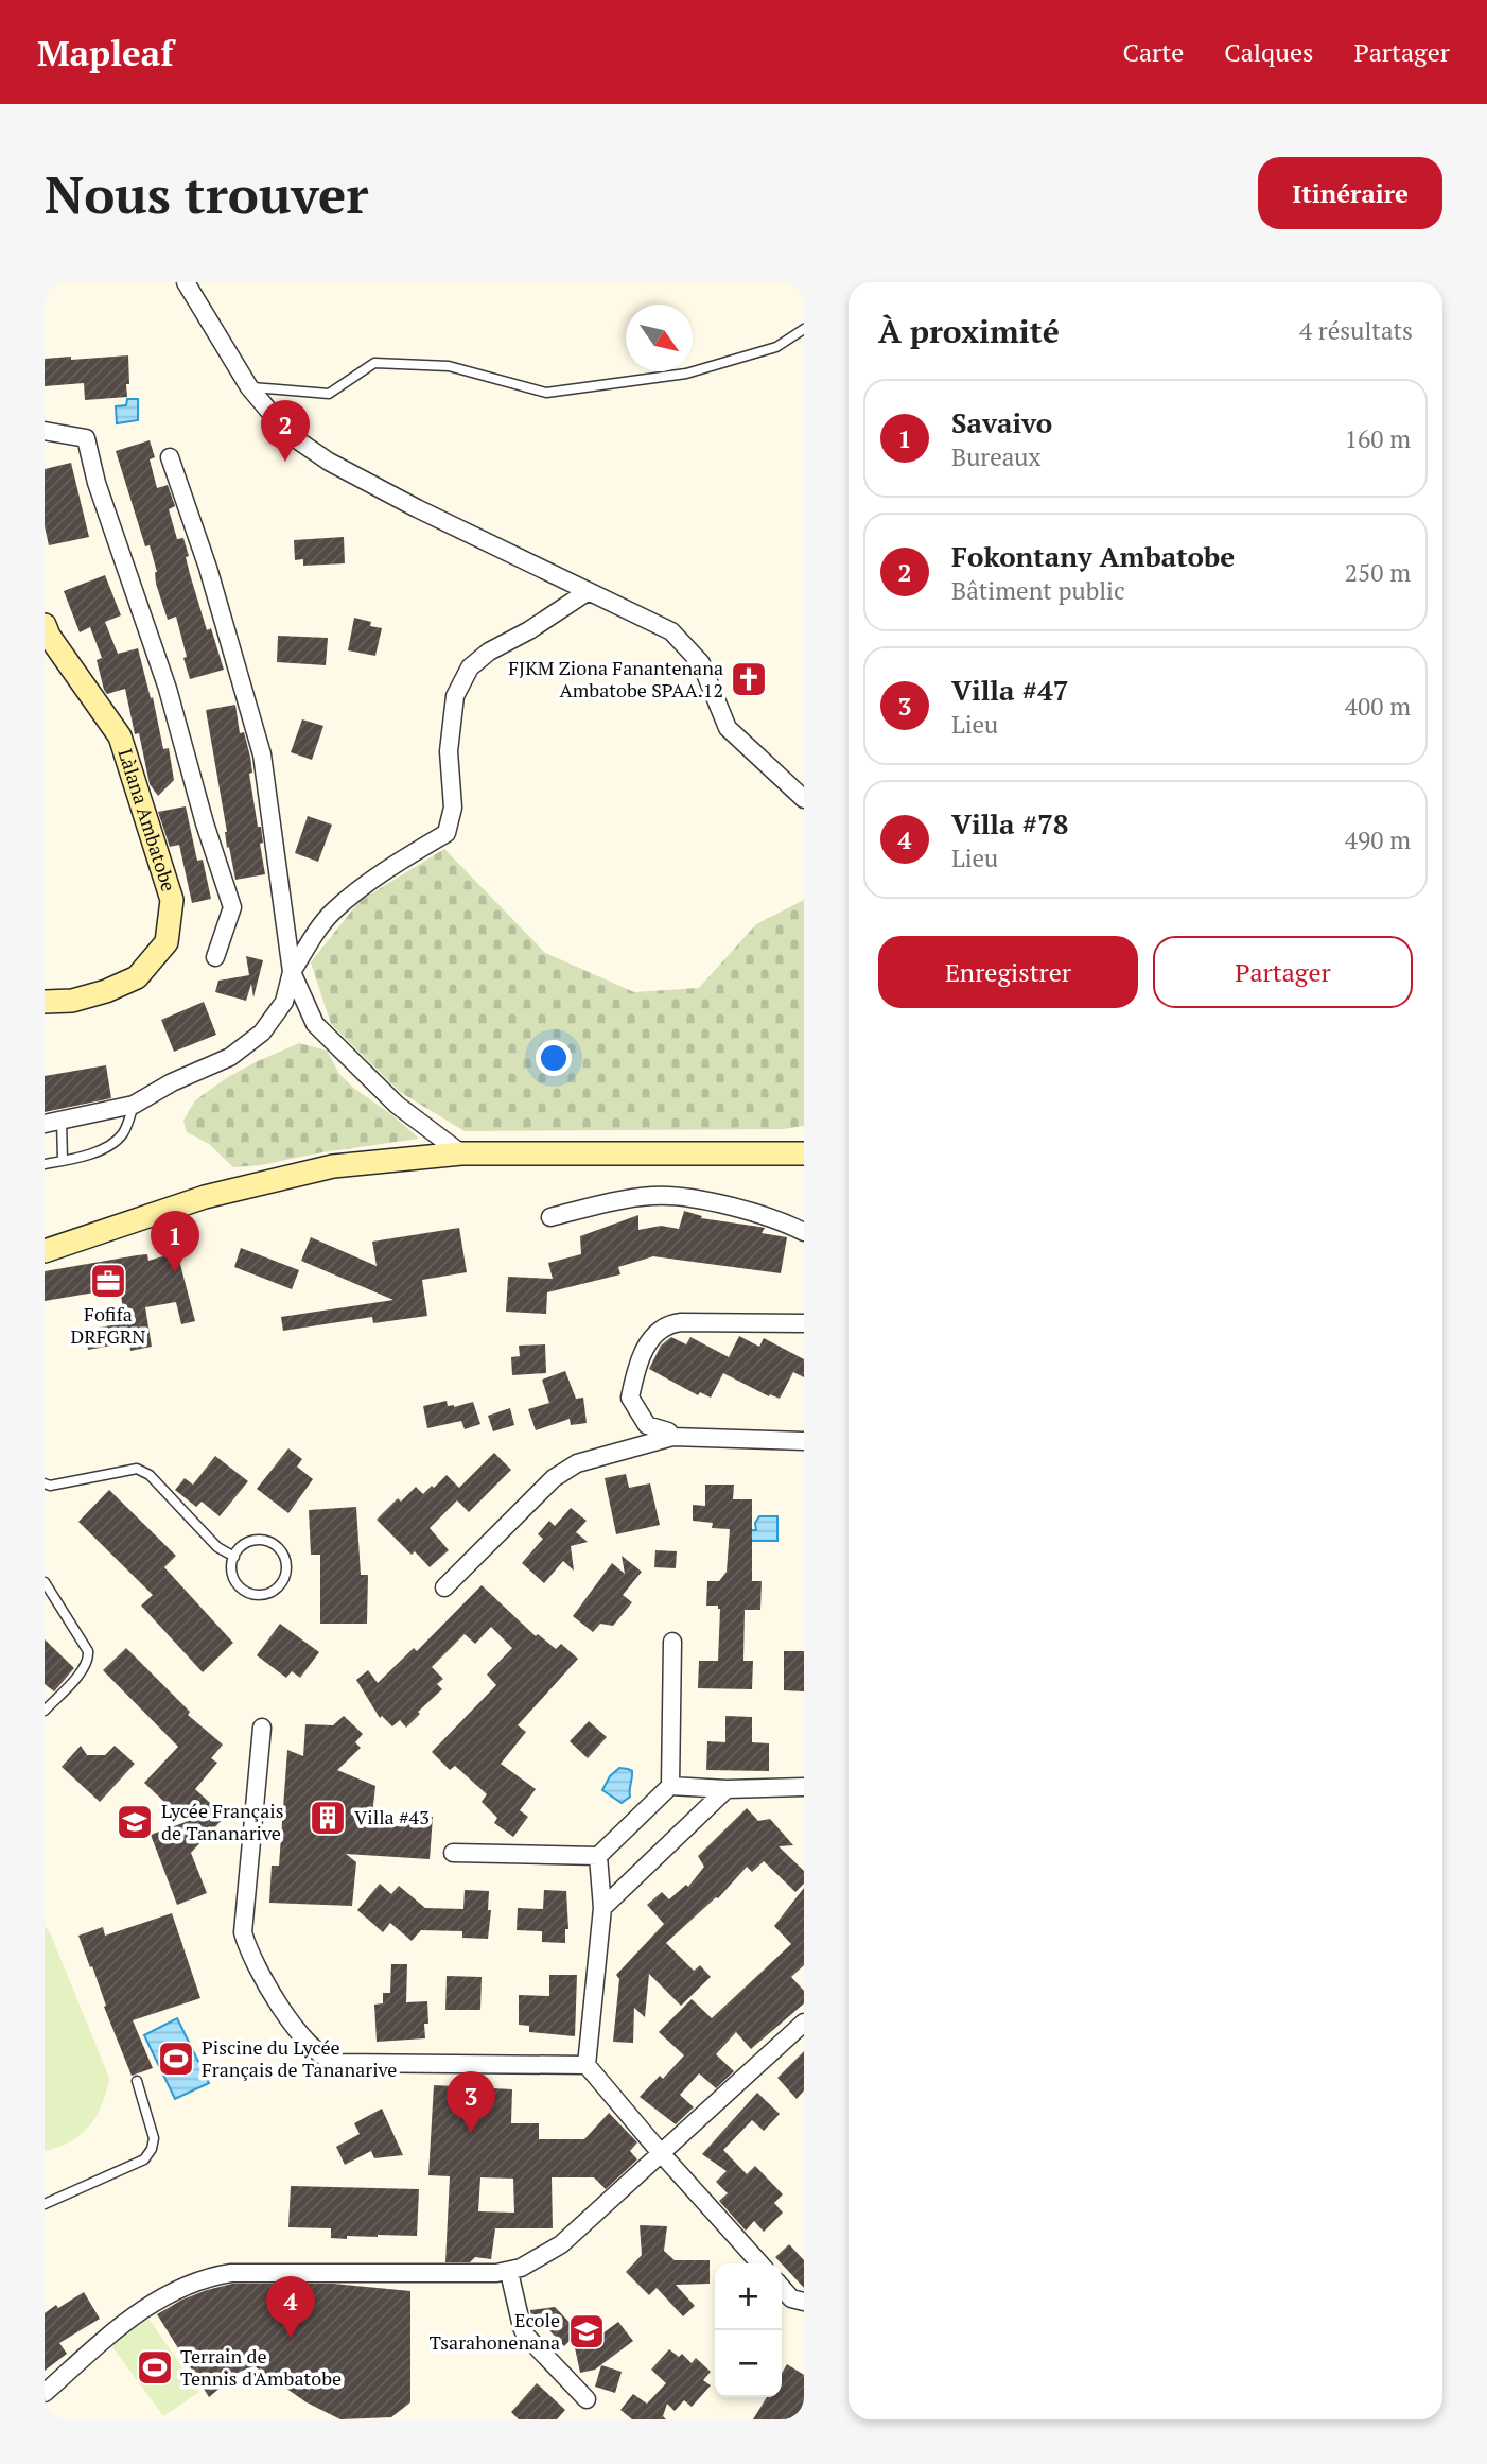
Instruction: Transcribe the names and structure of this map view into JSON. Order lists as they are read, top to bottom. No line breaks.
{"streets":{"street":["Làlana Ambatobe"]},"places":{"church":["FJKM Ziona Fanantenana Ambatobe SPAA.12"],"office":["Fofifa DRFGRN"],"building":["Villa #43"],"school or university":["Lycée Français de Tananarive","Ecole Tsarahonenana"],"sports":["Piscine du Lycée Français de Tananarive","Terrain de Tennis d'Ambatobe"]},"north":"bottom right","page":{"header":"Mapleaf","nav":["Carte","Calques","Partager"],"buttons":["Itinéraire",["Enregistrer","Partager"]],"title":"Nous trouver","heading":["À proximité","4 résultats"],"list":[{"mark":"1","name":"Savaivo","note":"Bureaux","value":"160 m"},{"mark":"2","name":"Fokontany Ambatobe","note":"Bâtiment public","value":"250 m"},{"mark":"3","name":"Villa #47","note":"Lieu","value":"400 m"},{"mark":"4","name":"Villa #78","note":"Lieu","value":"490 m"}],"pins":["2","1","3","4"],"map_buttons":["+","−"]}}
